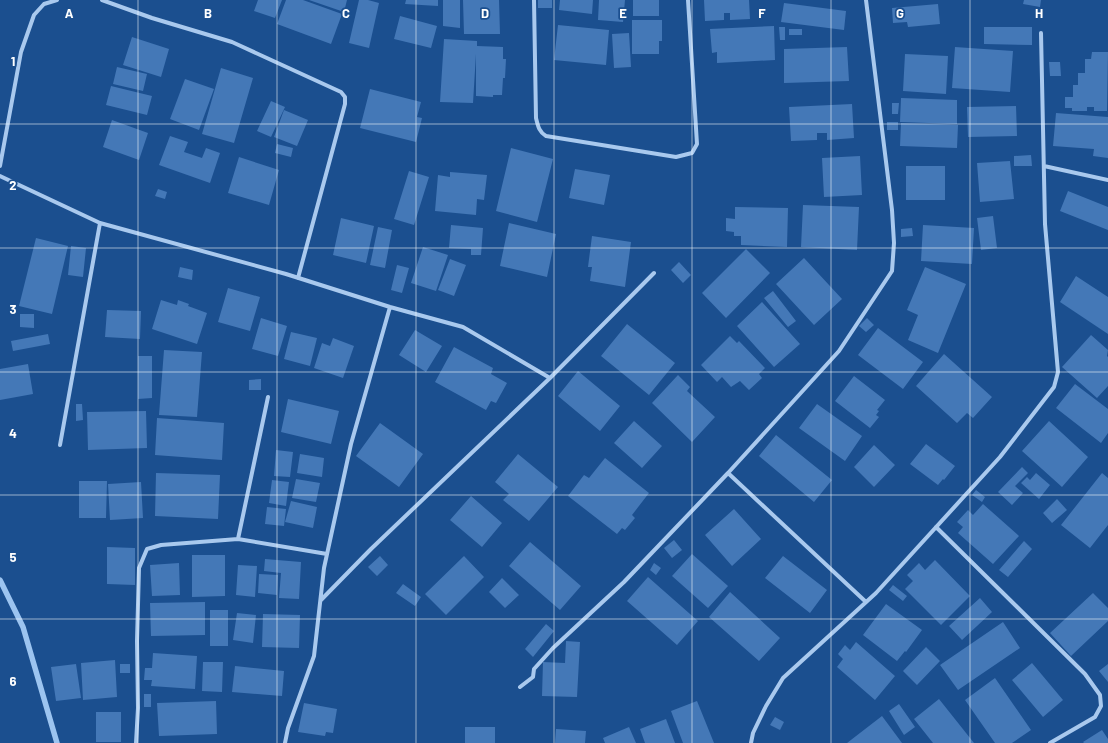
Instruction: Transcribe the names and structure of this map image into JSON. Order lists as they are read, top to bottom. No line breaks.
{"grid":{"columns":["A","B","C","D","E","F","G","H"],"rows":["1","2","3","4","5","6"]}}
